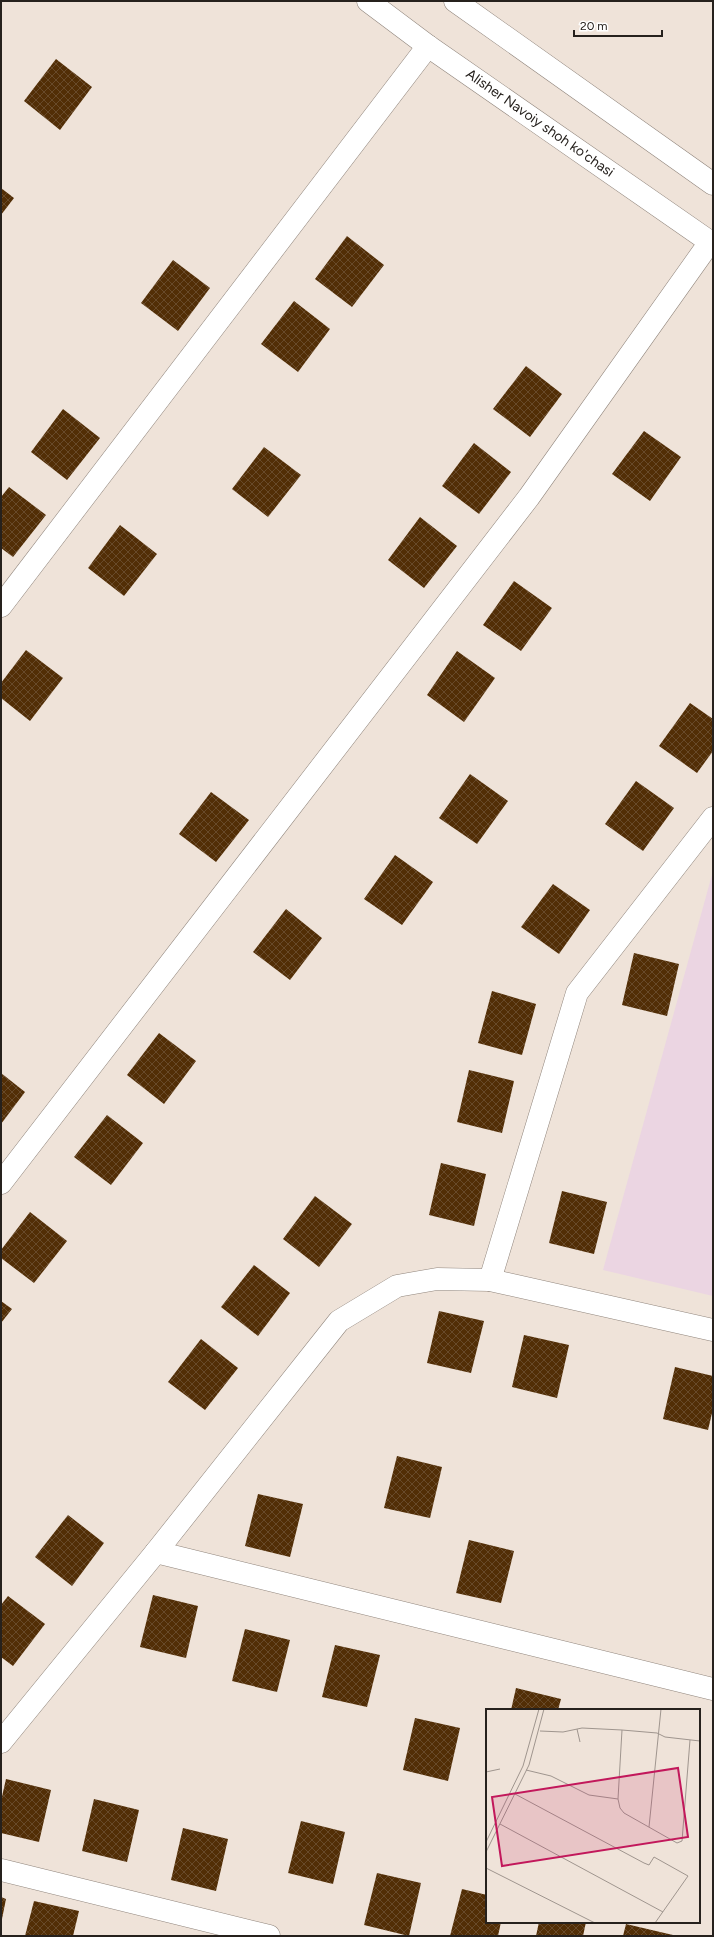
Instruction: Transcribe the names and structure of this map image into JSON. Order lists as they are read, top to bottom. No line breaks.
{"streets":{"street":["Alisher Navoiy shoh ko'chasi"]},"scale_bar":"20 m"}
